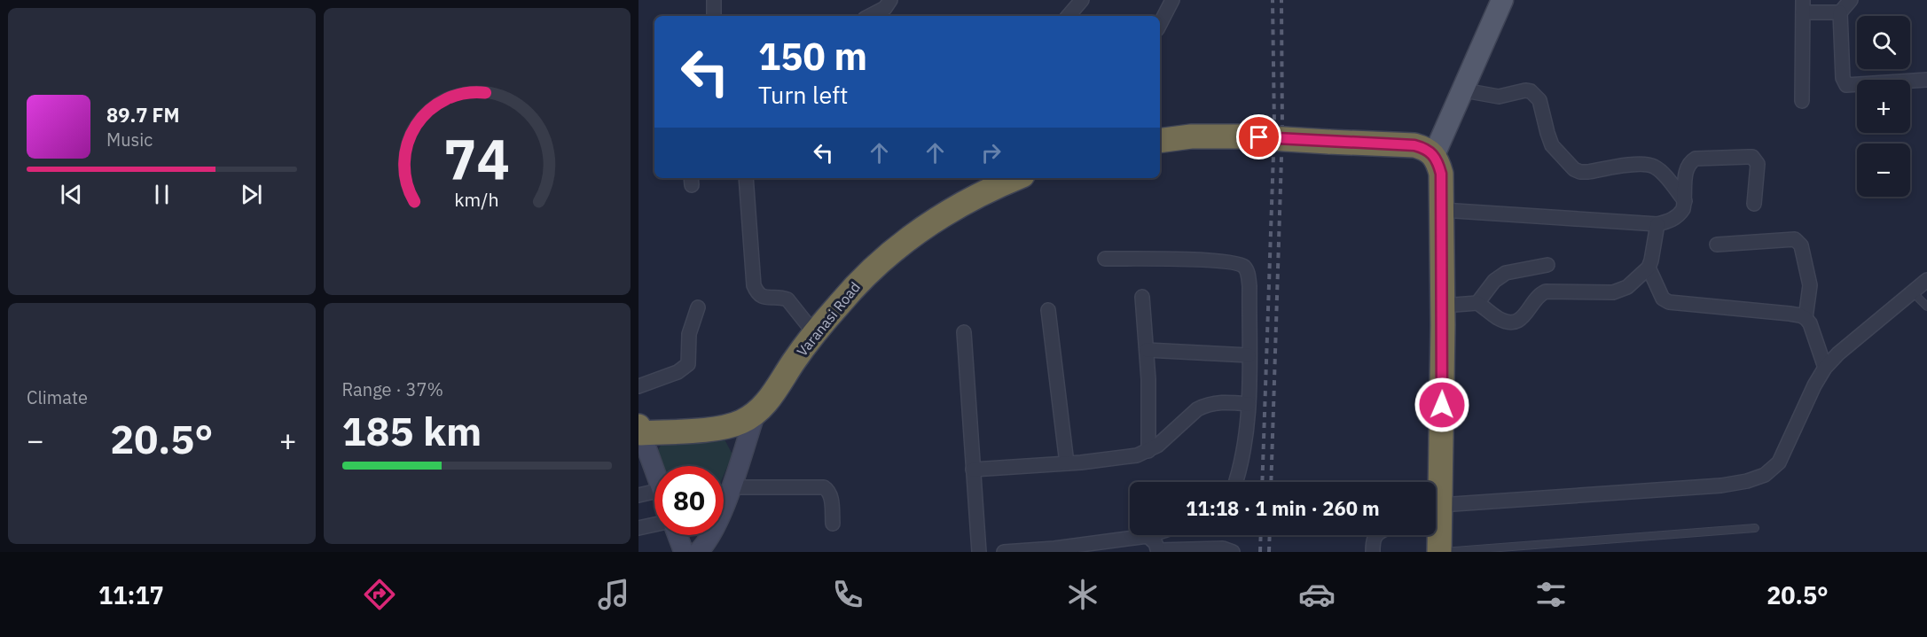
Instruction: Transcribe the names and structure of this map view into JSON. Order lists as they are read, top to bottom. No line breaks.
{"streets":{"highway":["Varanasi Road"]},"page":{"map_buttons":["+","−"],"turn":["150 m","Turn left"],"song":["89.7 FM","Music"],"tile":["Climate",["Range · 37%","185 km"]],"heat":["−","20.5°","+"],"limit":"80","trip":"11:18 · 1 min · 260 m","tabs":["11:17","20.5°"],"gauge":["74","km/h"]}}
